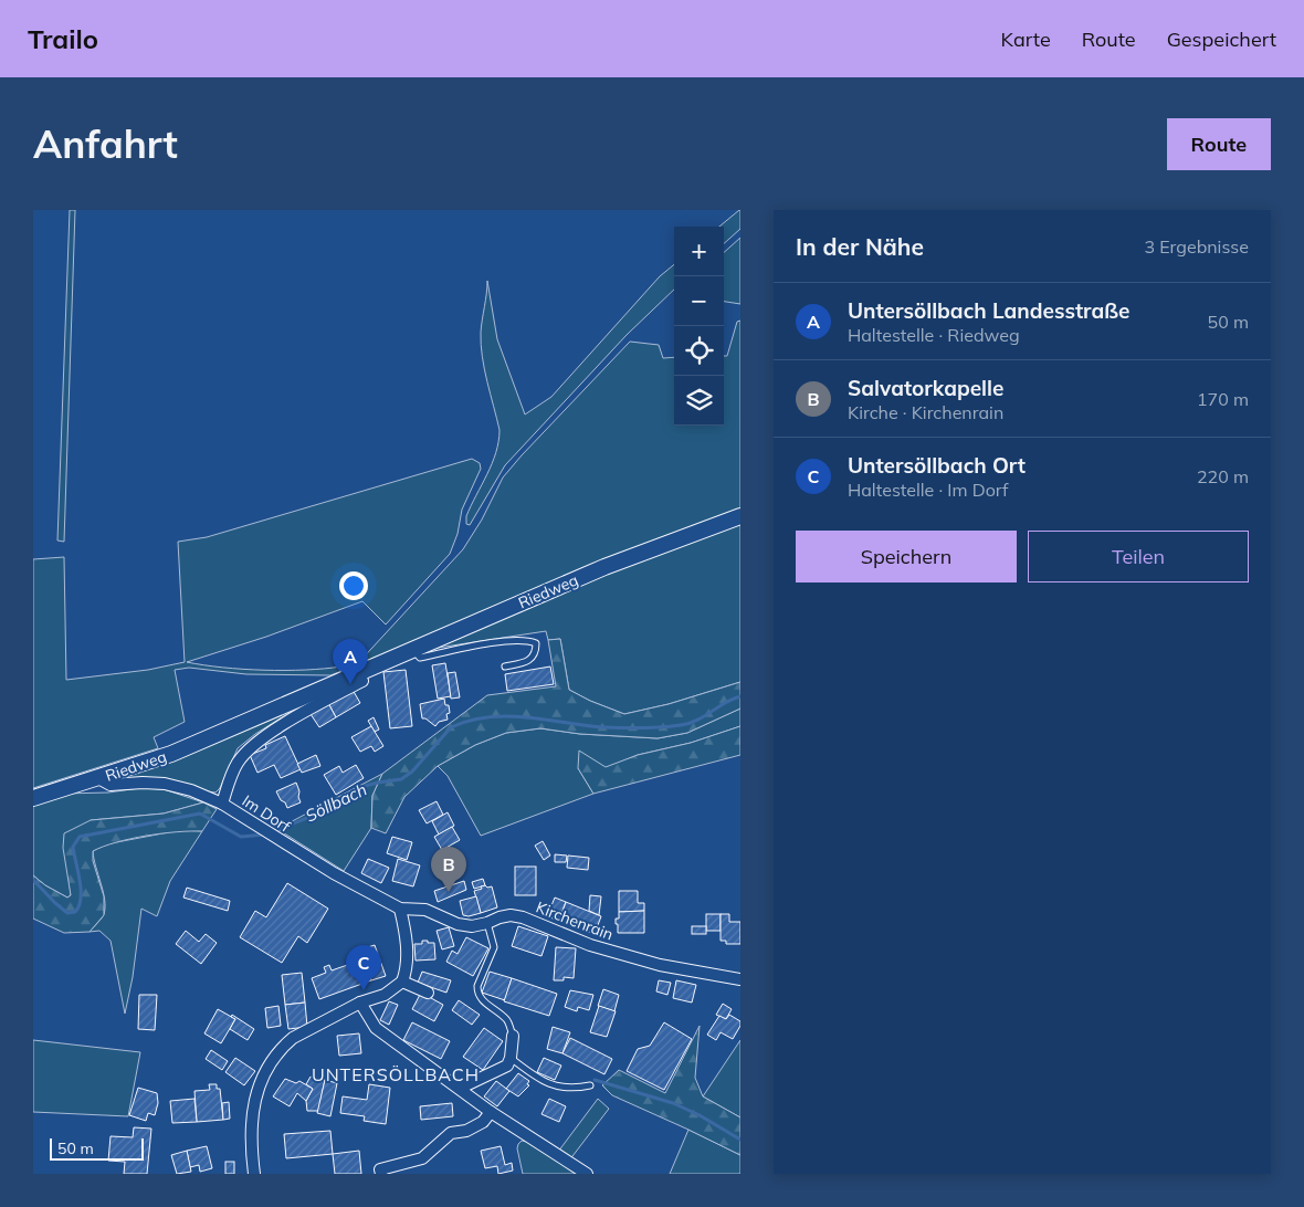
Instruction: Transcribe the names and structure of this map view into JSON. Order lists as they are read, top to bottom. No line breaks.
{"streets":{"main road":["Riedweg"],"street":["Im Dorf","Kirchenrain"]},"crossings":[["Riedweg","Im Dorf"],["Im Dorf","Kirchenrain"]],"districts":["UNTERSÖLLBACH"],"water":["Söllbach"],"scale_bar":"50 m","page":{"header":"Trailo","nav":["Karte","Route","Gespeichert"],"buttons":["Route",["Speichern","Teilen"]],"title":"Anfahrt","heading":["In der Nähe","3 Ergebnisse"],"map_buttons":["+","−"],"list":[{"mark":"A","name":"Untersöllbach Landesstraße","note":"Haltestelle · Riedweg","value":"50 m"},{"mark":"B","name":"Salvatorkapelle","note":"Kirche · Kirchenrain","value":"170 m"},{"mark":"C","name":"Untersöllbach Ort","note":"Haltestelle · Im Dorf","value":"220 m"}],"pins":["A","B","C"],"scale":"50 m"}}
